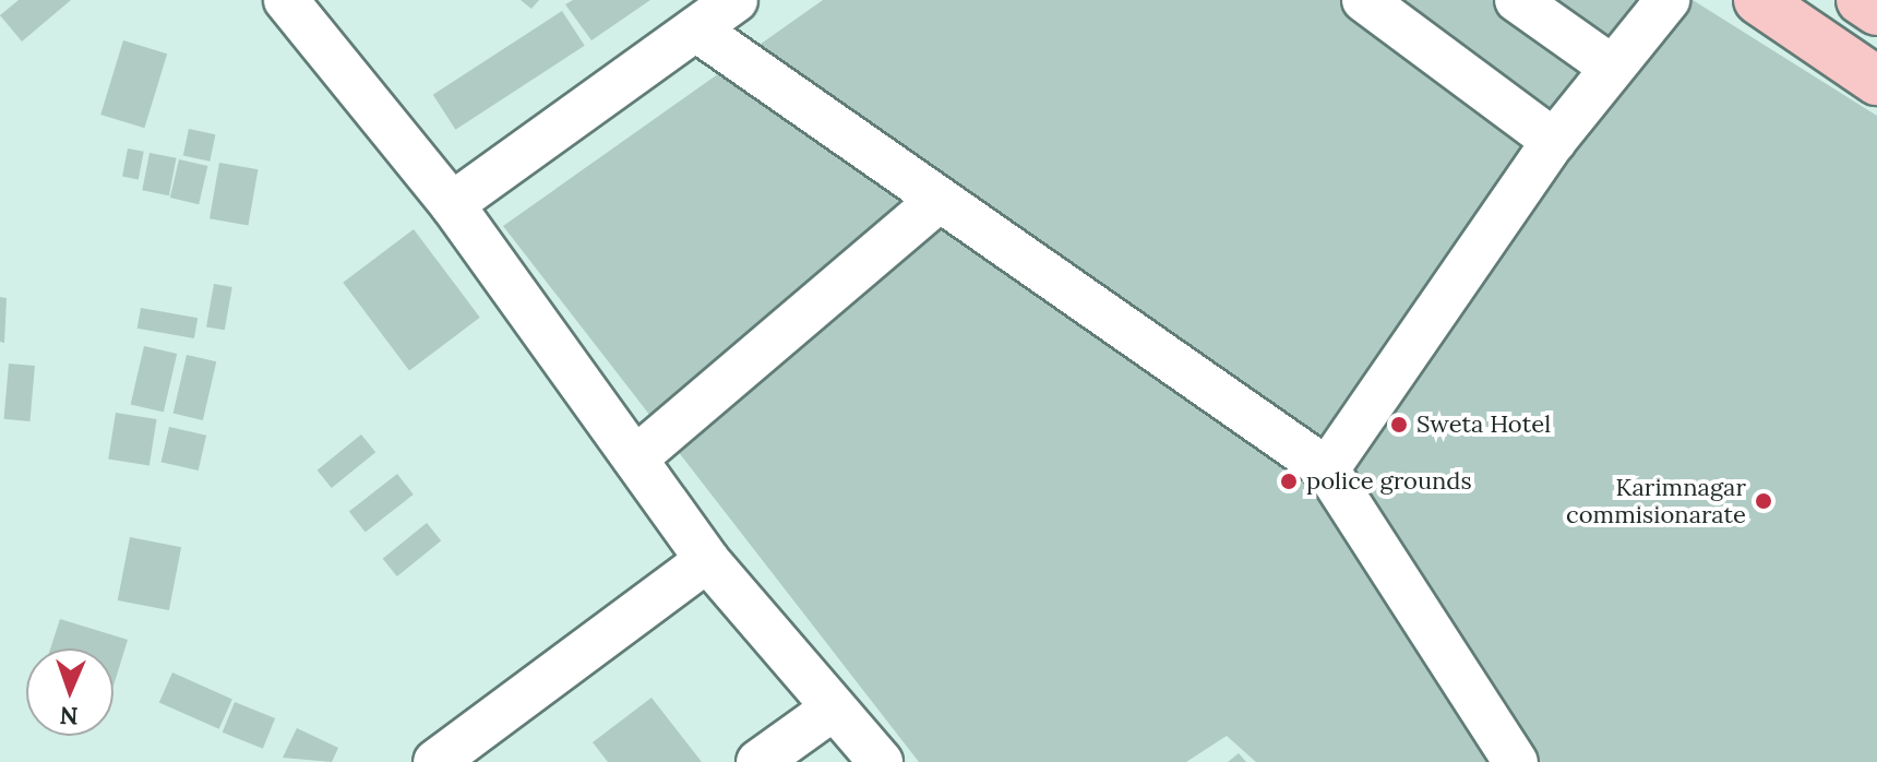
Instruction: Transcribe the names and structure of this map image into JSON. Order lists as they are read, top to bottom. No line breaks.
{"places":["Sweta Hotel","police grounds","Karimnagar commisionarate"],"north":"bottom"}
